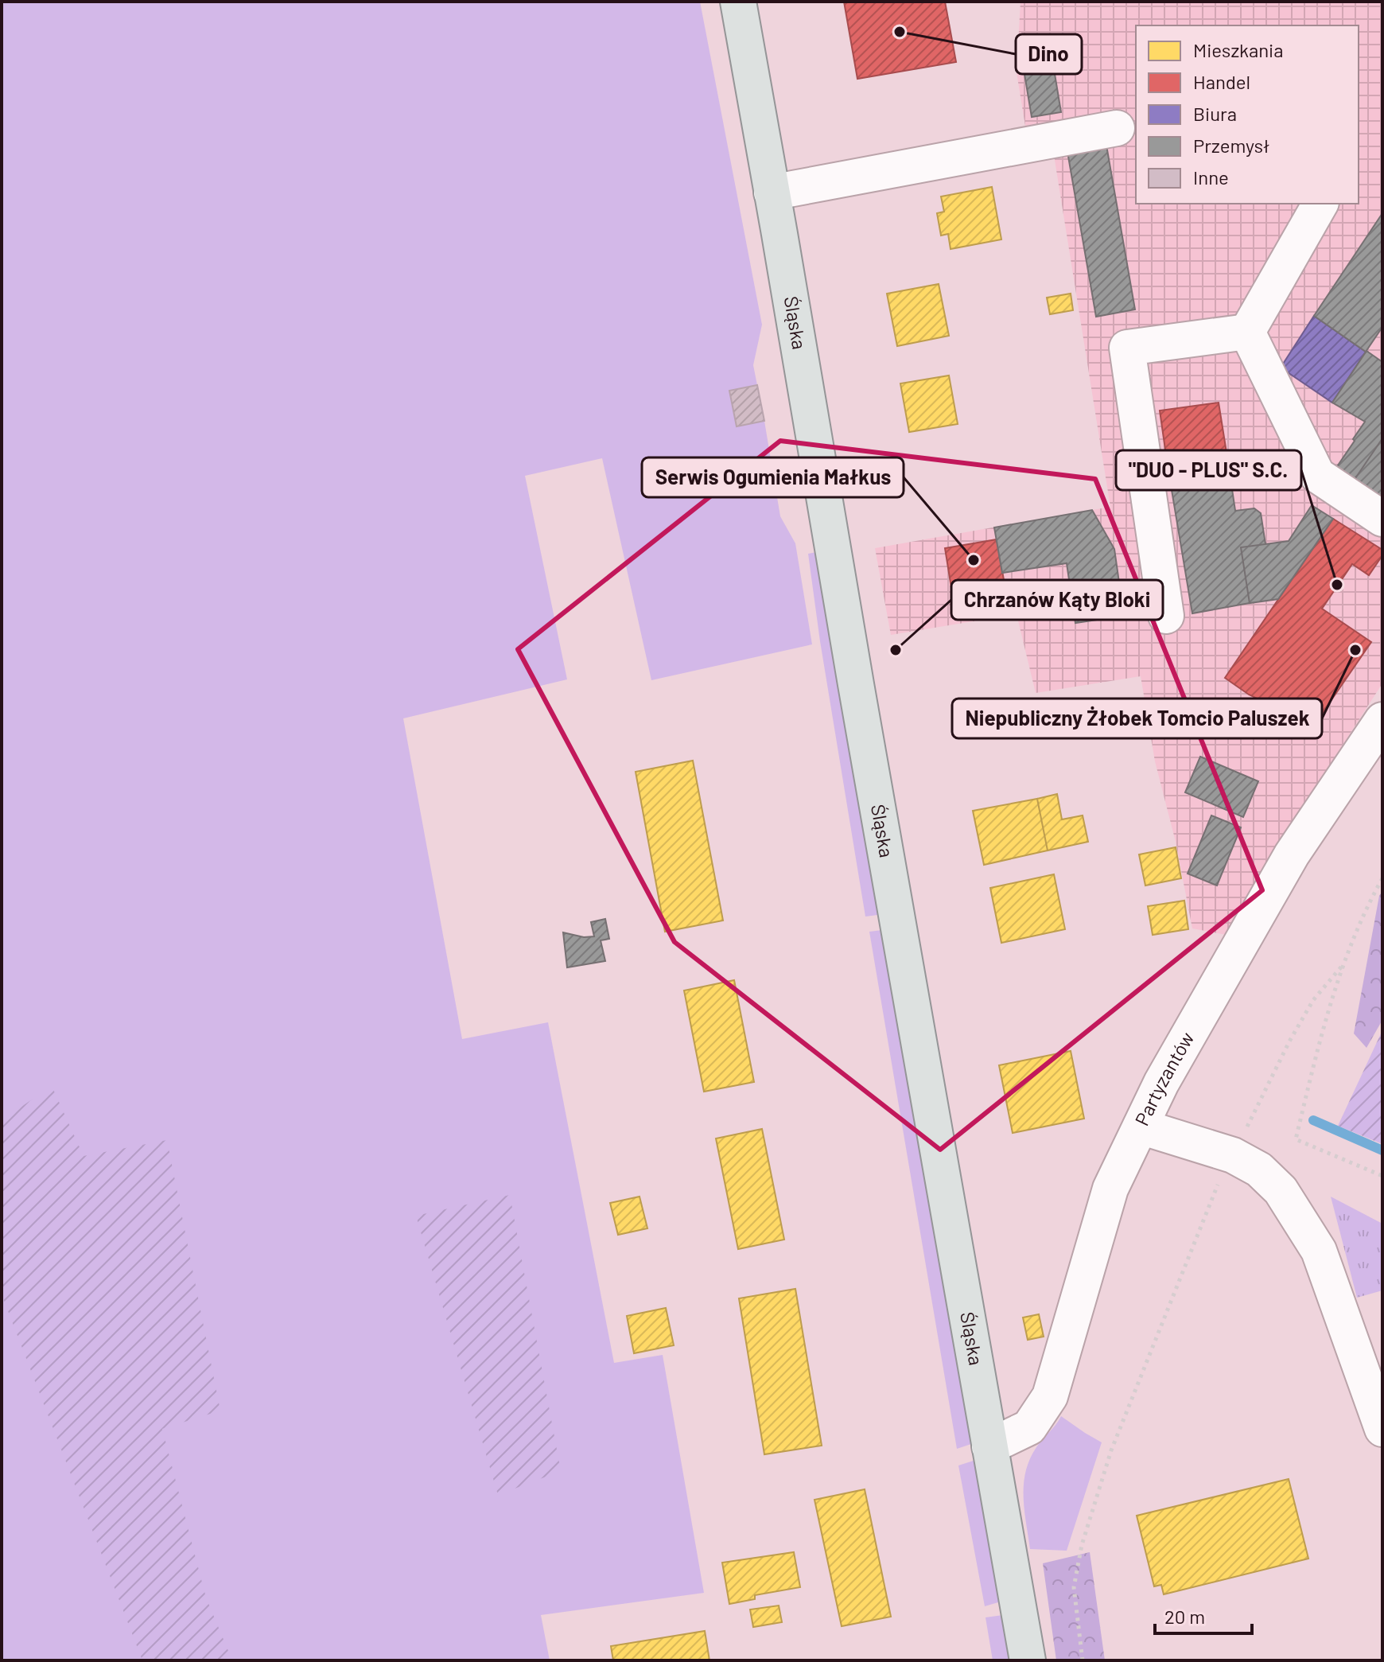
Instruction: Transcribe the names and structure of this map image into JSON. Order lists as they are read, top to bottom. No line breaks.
{"streets":{"main road":["Śląska"],"street":["Partyzantów"]},"crossings":[["Śląska","Partyzantów"]],"places":["Dino","Serwis Ogumienia Małkus","\"DUO - PLUS\" S.C.","Chrzanów Kąty Bloki","Niepubliczny Żłobek Tomcio Paluszek"],"legend":["Mieszkania","Handel","Biura","Przemysł","Inne"],"scale_bar":"20 m"}
